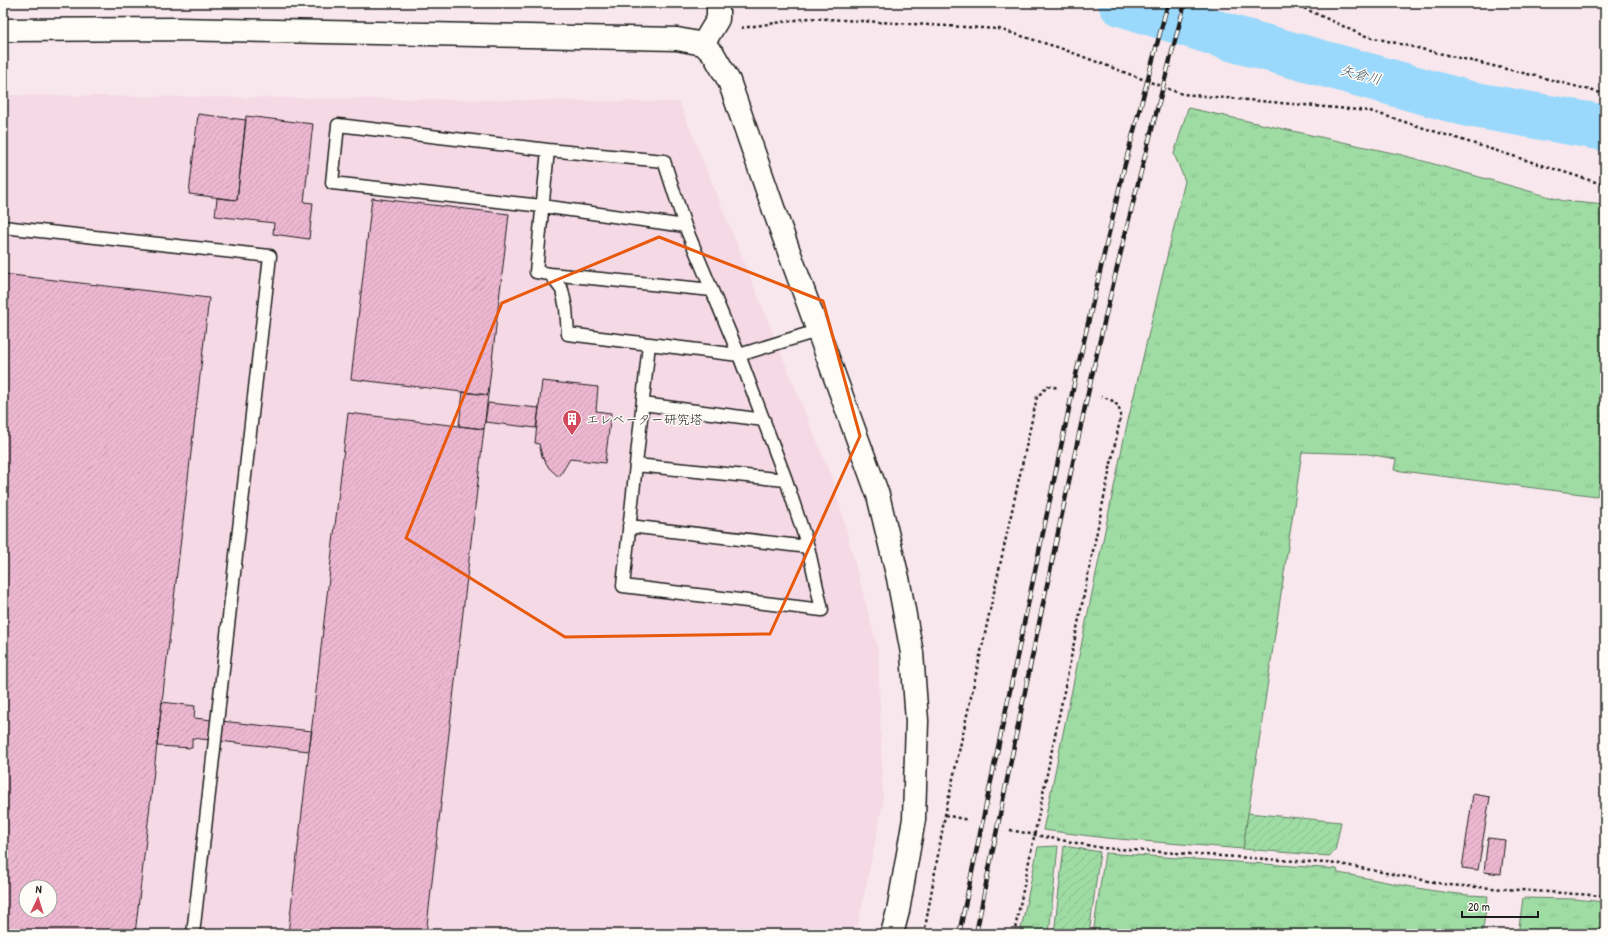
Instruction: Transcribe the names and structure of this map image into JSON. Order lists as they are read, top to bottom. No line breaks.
{"water":["矢倉川"],"places":{"building":["エレベーター研究塔"]},"scale_bar":"20 m","north":"top"}
